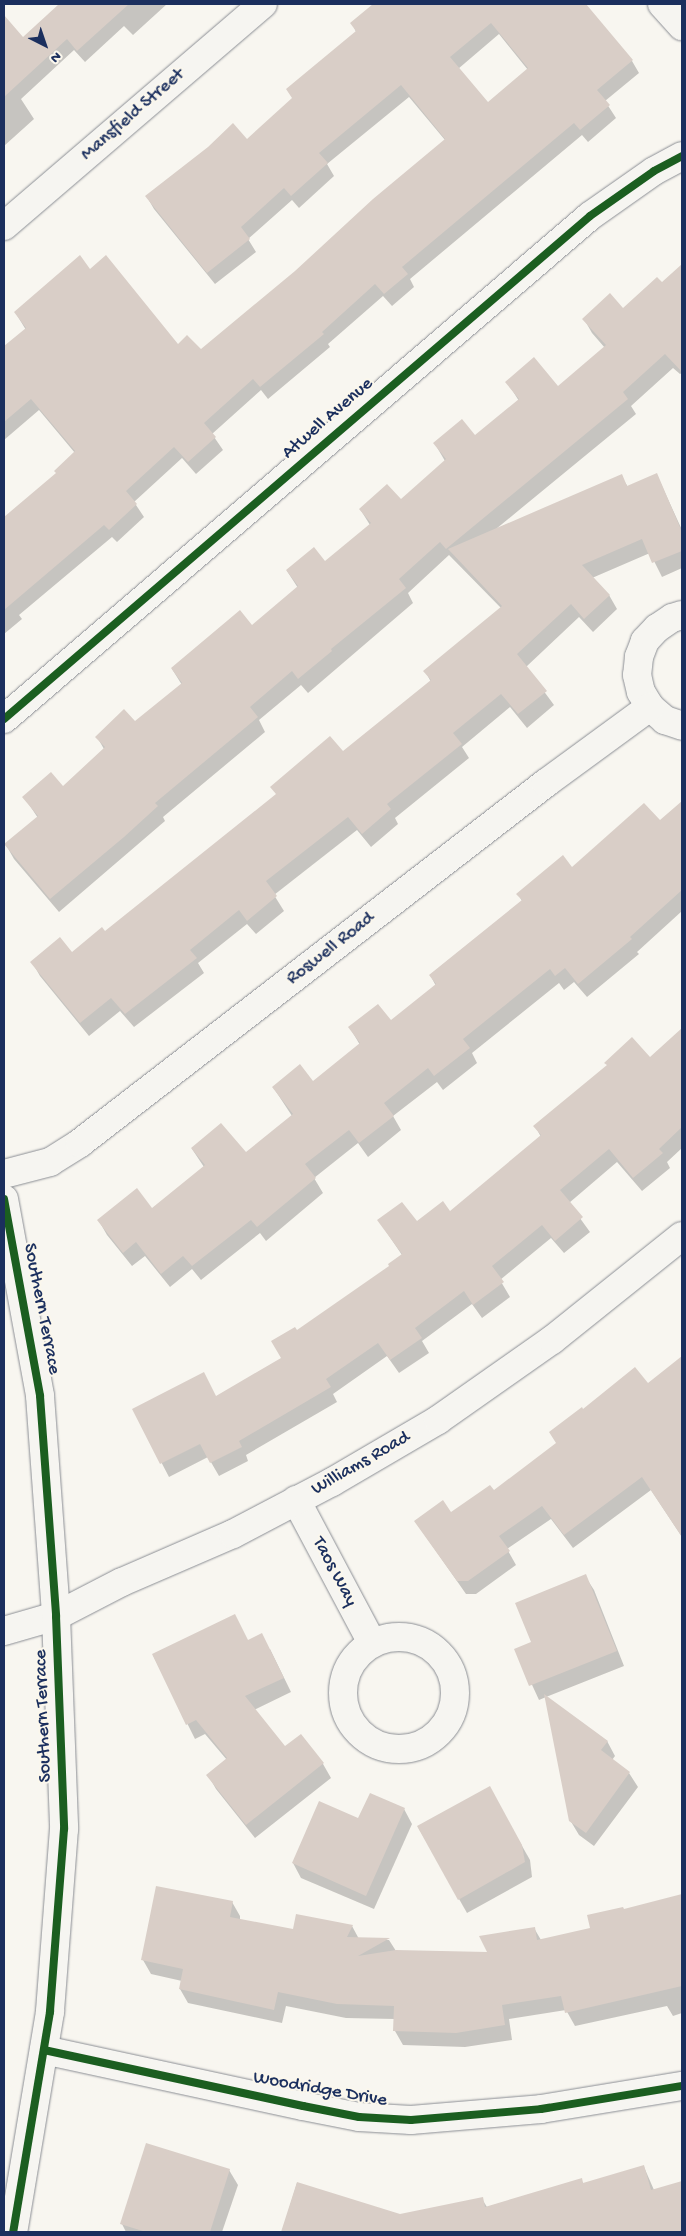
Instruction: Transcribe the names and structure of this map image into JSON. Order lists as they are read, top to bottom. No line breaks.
{"streets":{"street":["Mansfield Street","Atwell Avenue","Roswell Road","Southern Terrace","Williams Road","Taos Way","Woodridge Drive"]},"crossings":[["Southern Terrace","Williams Road"],["Southern Terrace","Woodridge Drive"],["Williams Road","Taos Way"]],"north":"bottom right"}
